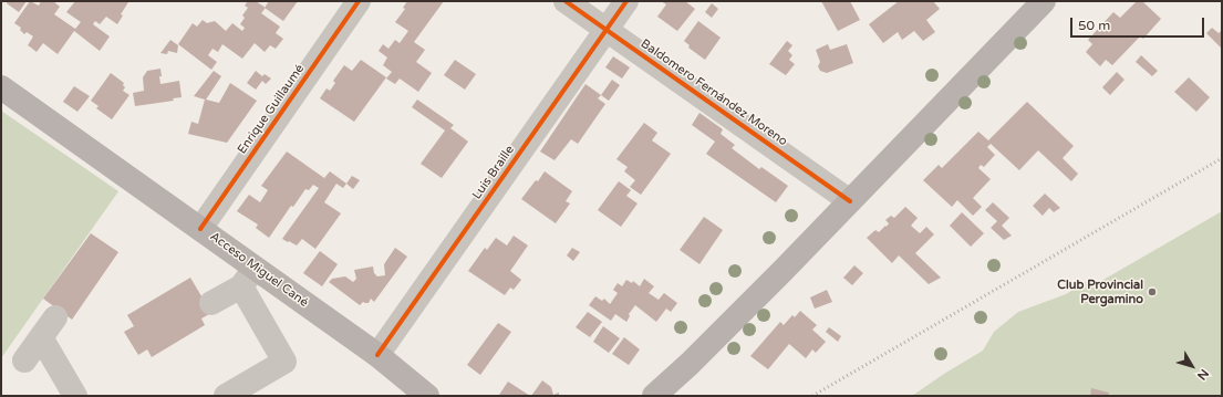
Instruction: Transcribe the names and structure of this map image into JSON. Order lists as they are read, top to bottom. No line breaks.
{"streets":{"main road":["Acceso Miguel Cané"],"street":["Baldomero Fernández Moreno","Enrique Guillaumé","Luis Braille"]},"crossings":[["Baldomero Fernández Moreno","Luis Braille"],["Enrique Guillaumé","Acceso Miguel Cané"],["Luis Braille","Acceso Miguel Cané"]],"places":["Club Provincial Pergamino"],"scale_bar":"50 m","north":"bottom right"}
